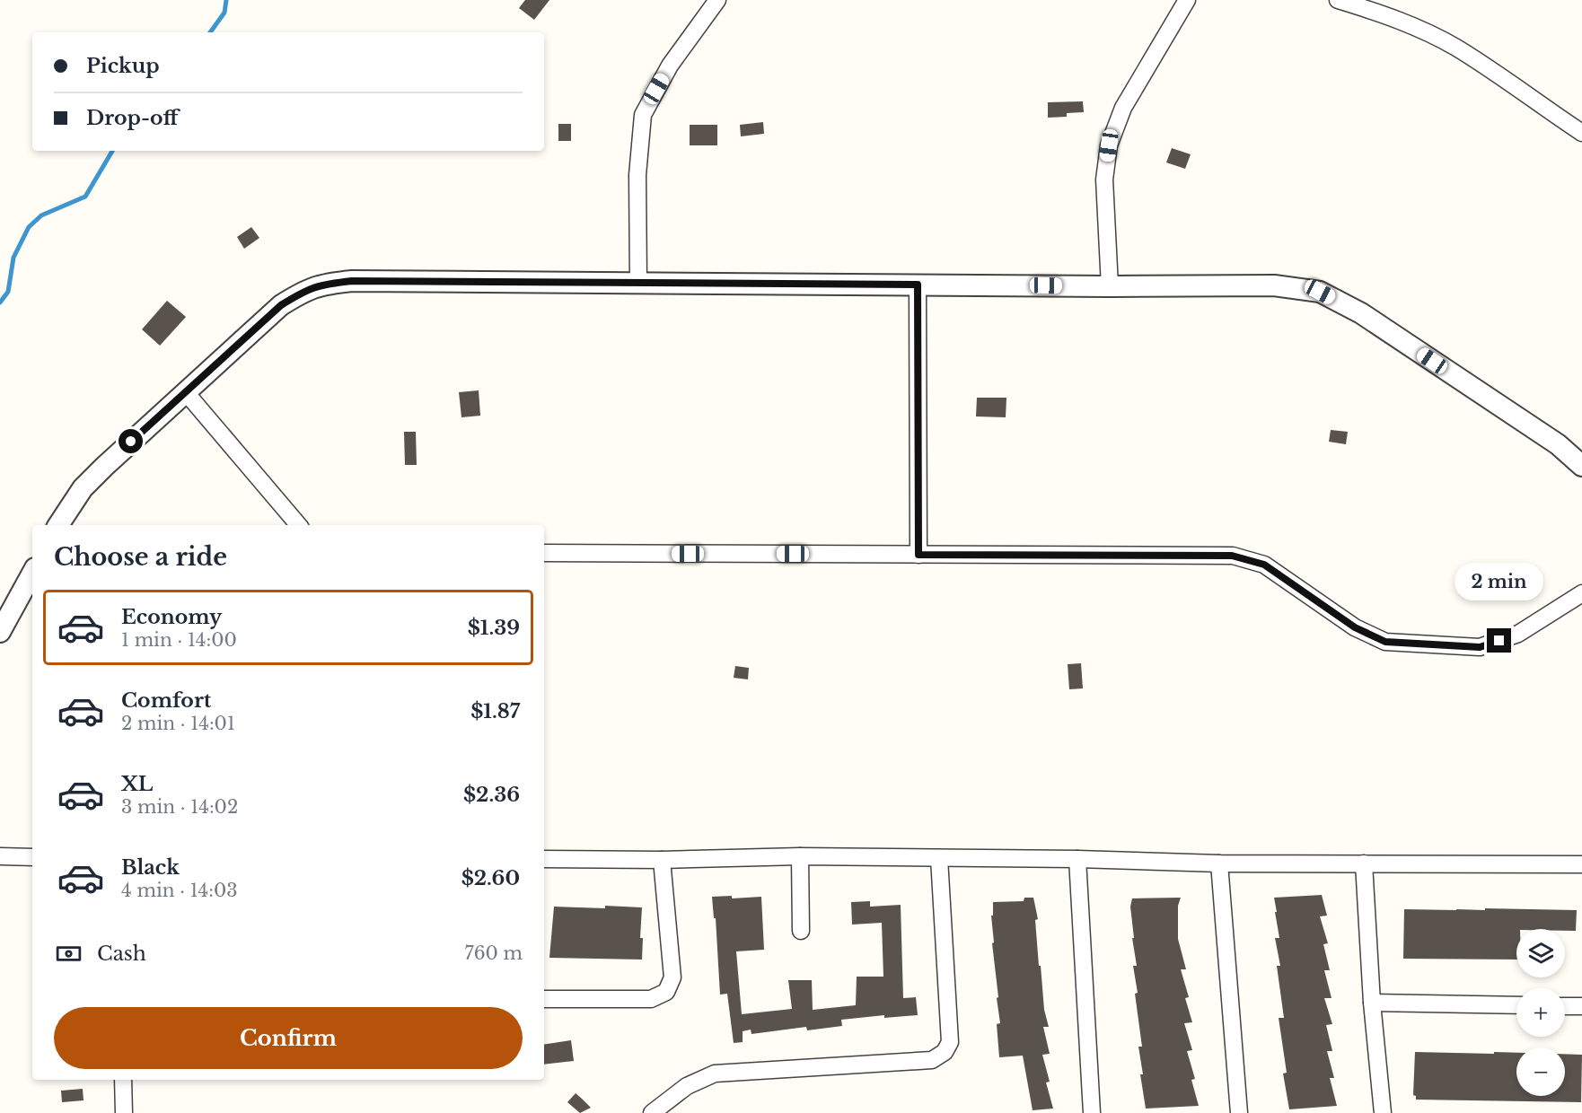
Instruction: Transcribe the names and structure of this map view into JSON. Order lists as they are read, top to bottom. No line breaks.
{"page":{"banner":["Pickup","Drop-off"],"heading":"Choose a ride","bubble":"2 min","list":[{"name":"Economy","note":"1 min · 14:00","value":"$1.39"},{"name":"Comfort","note":"2 min · 14:01","value":"$1.87"},{"name":"XL","note":"3 min · 14:02","value":"$2.36"},{"name":"Black","note":"4 min · 14:03","value":"$2.60"}],"pay":["Cash","760 m"],"map_buttons":["+","−"],"buttons":"Confirm"}}
